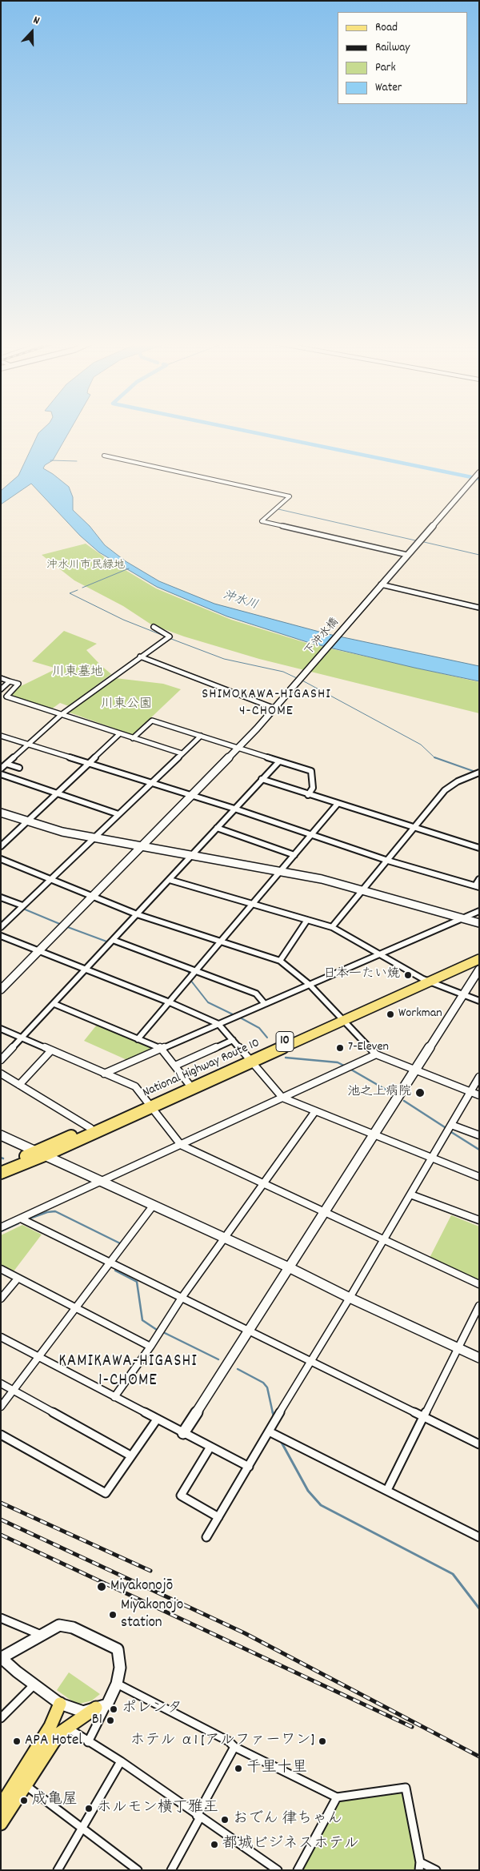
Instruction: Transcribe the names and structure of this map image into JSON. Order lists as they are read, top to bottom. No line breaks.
{"streets":{"highway":["10","National Highway Route 10"],"street":["下沖水橋"]},"districts":["SHIMOKAWA-HIGASHI 4-CHOME","KAMIKAWA-HIGASHI 1-CHOME"],"water":["沖水川"],"parks":["沖水川市民緑地","川東墓地","川東公園"],"places":["日本一たい焼","Workman","7-Eleven","池之上病院","Miyakonojō","Miyakonojo station","ポレンタ","B1","APA Hotel","ホテル α1 [アルファーワン]","千里十里","成亀屋","ホルモン横丁雅王","おでん 律ちゃん","都城ビジネスホテル"],"legend":["Road","Railway","Park","Water"],"north":"top"}
